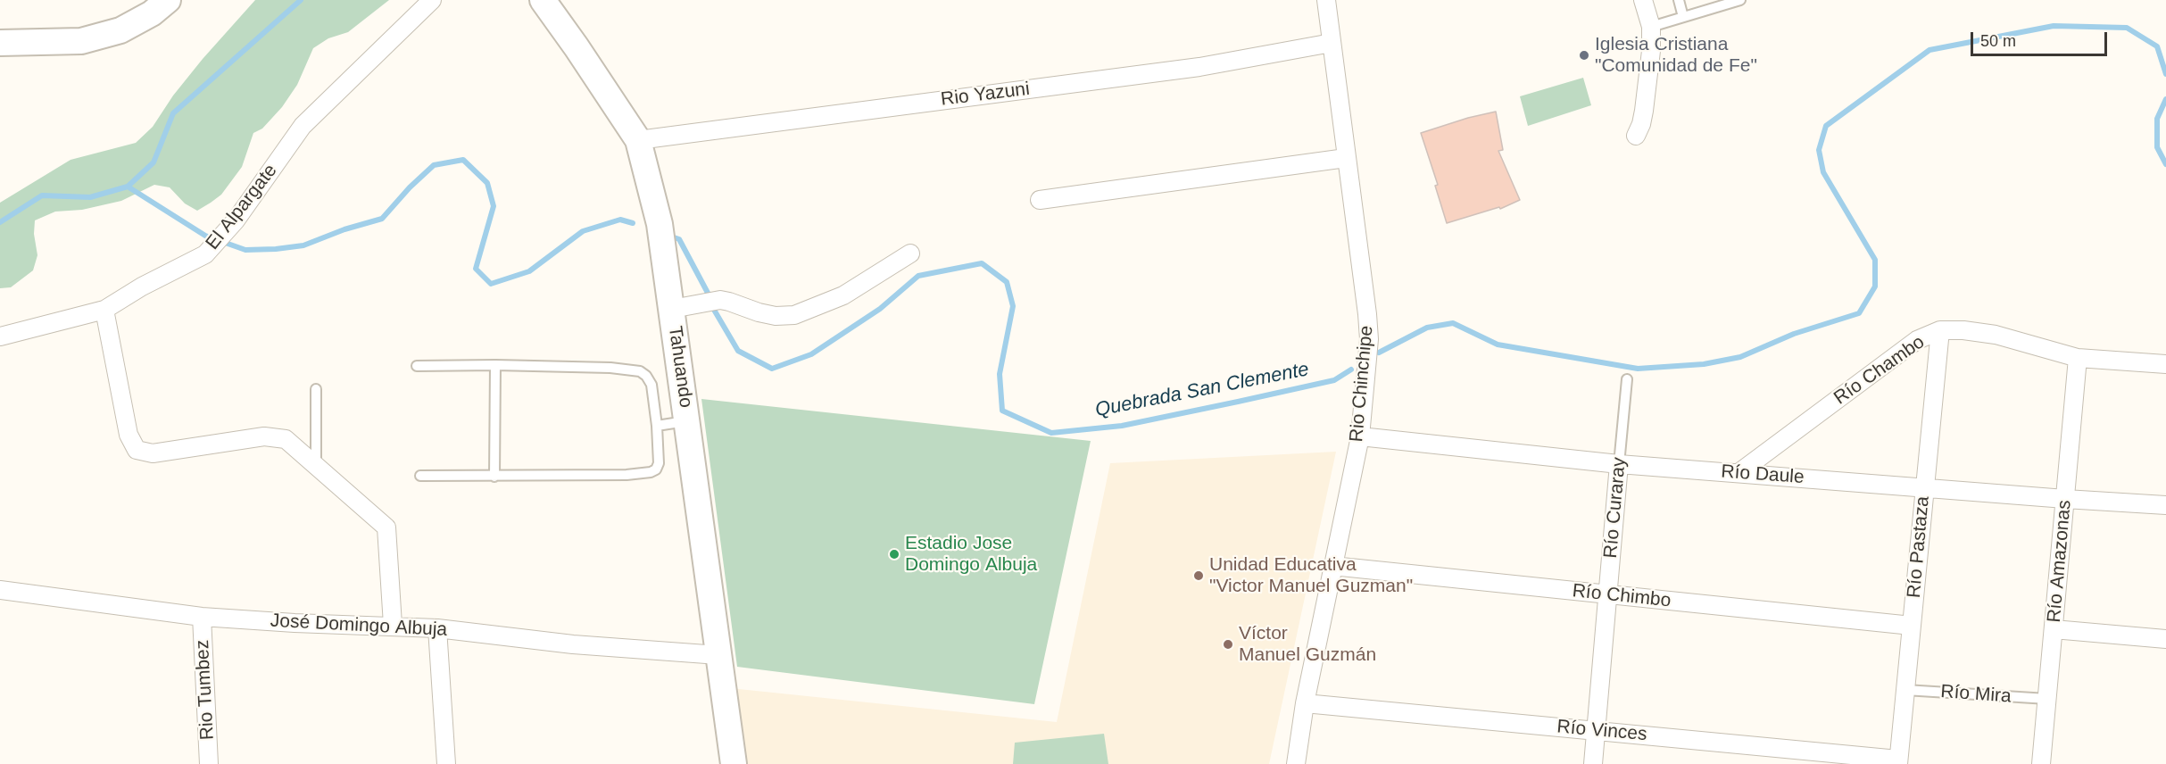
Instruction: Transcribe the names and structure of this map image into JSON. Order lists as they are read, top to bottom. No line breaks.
{"streets":{"street":["Rio Yazuni","El Alpargate","Tahuando","Río Chambo","Rio Chinchipe","Río Daule","Río Curaray","Río Pastaza","Río Amazonas","Río Chimbo","José Domingo Albuja","Rio Tumbez","Río Vinces"],"lane":["Río Mira"]},"crossings":[["Rio Yazuni","Tahuando"],["Rio Yazuni","Rio Chinchipe"],["Tahuando","José Domingo Albuja"],["Río Chambo","Río Daule"],["Río Chambo","Río Pastaza"],["Río Chambo","Río Amazonas"],["Rio Chinchipe","Río Daule"],["Rio Chinchipe","Río Chimbo"],["Rio Chinchipe","Río Vinces"],["Río Daule","Río Curaray"],["Río Daule","Río Pastaza"],["Río Daule","Río Amazonas"],["Río Curaray","Río Chimbo"],["Río Curaray","Río Vinces"],["Río Pastaza","Río Chimbo"],["Río Pastaza","Río Mira"],["Río Pastaza","Río Vinces"],["Río Amazonas","Río Mira"],["José Domingo Albuja","Rio Tumbez"]],"water":["Quebrada San Clemente"],"places":["Iglesia Cristiana \"Comunidad de Fe\"","Estadio Jose Domingo Albuja","Unidad Educativa \"Victor Manuel Guzman\"","Víctor Manuel Guzmán"],"scale_bar":"50 m"}
